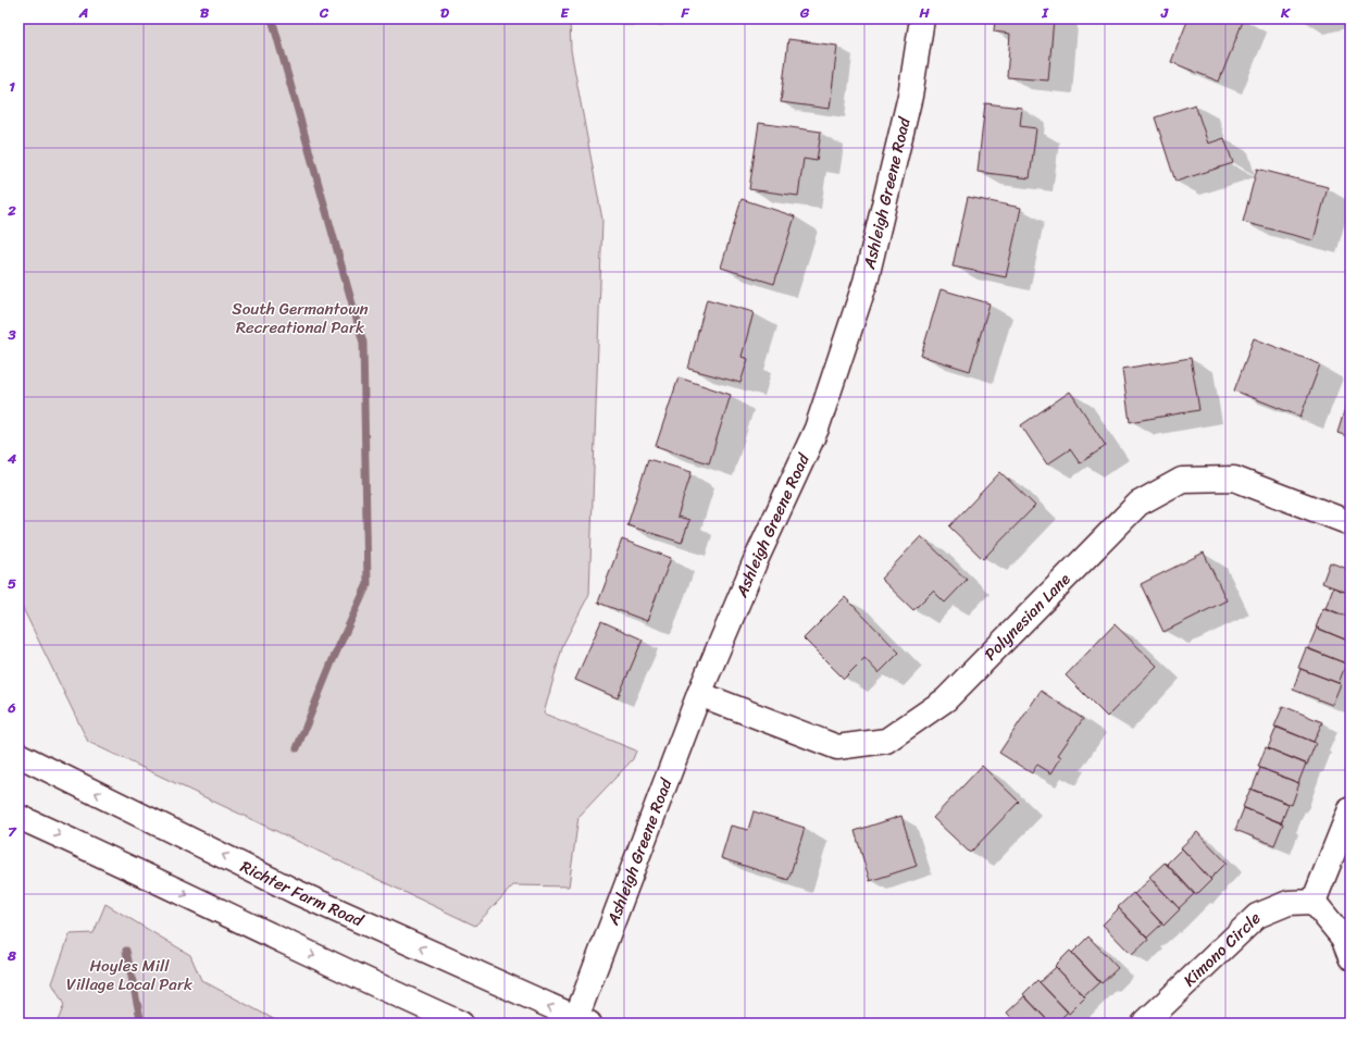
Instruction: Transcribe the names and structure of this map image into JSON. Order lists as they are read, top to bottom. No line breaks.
{"streets":{"street":["Ashleigh Greene Road","Polynesian Lane","Richter Farm Road","Kimono Circle"]},"crossings":[["Ashleigh Greene Road","Polynesian Lane"],["Ashleigh Greene Road","Richter Farm Road"]],"parks":["South Germantown Recreational Park","Hoyles Mill Village Local Park"],"grid":{"columns":["A","B","C","D","E","F","G","H","I","J","K"],"rows":["1","2","3","4","5","6","7","8"]}}
